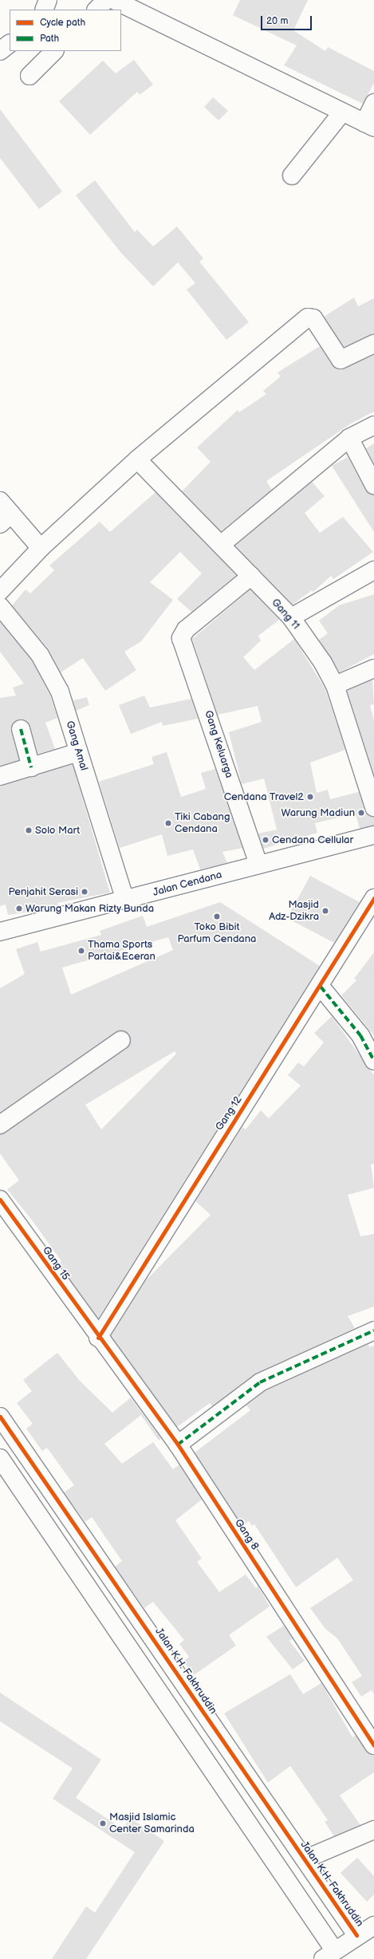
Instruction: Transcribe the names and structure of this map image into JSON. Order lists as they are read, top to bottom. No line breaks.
{"streets":{"main road":["Gang 11","Gang Keluarga","Gang Amal","Jalan Cendana","Gang 12","Gang 15","Gang 8","Jalan K.H. Fakhruddin"]},"crossings":[["Gang 11","Gang Keluarga"],["Gang Keluarga","Jalan Cendana"],["Gang Amal","Jalan Cendana"],["Gang 12","Gang 15"],["Gang 12","Gang 8"],["Gang 15","Gang 8"]],"places":["Cendana Travel2","Warung Madiun","Tiki Cabang Cendana","Solo Mart","Cendana Cellular","Penjahit Serasi","Warung Makan Rizty Bunda","Masjid Adz-Dzikra","Toko Bibit Parfum Cendana","Thama Sports Partai&Eceran","Masjid Islamic Center Samarinda"],"legend":["Cycle path","Path"],"scale_bar":"20 m"}
